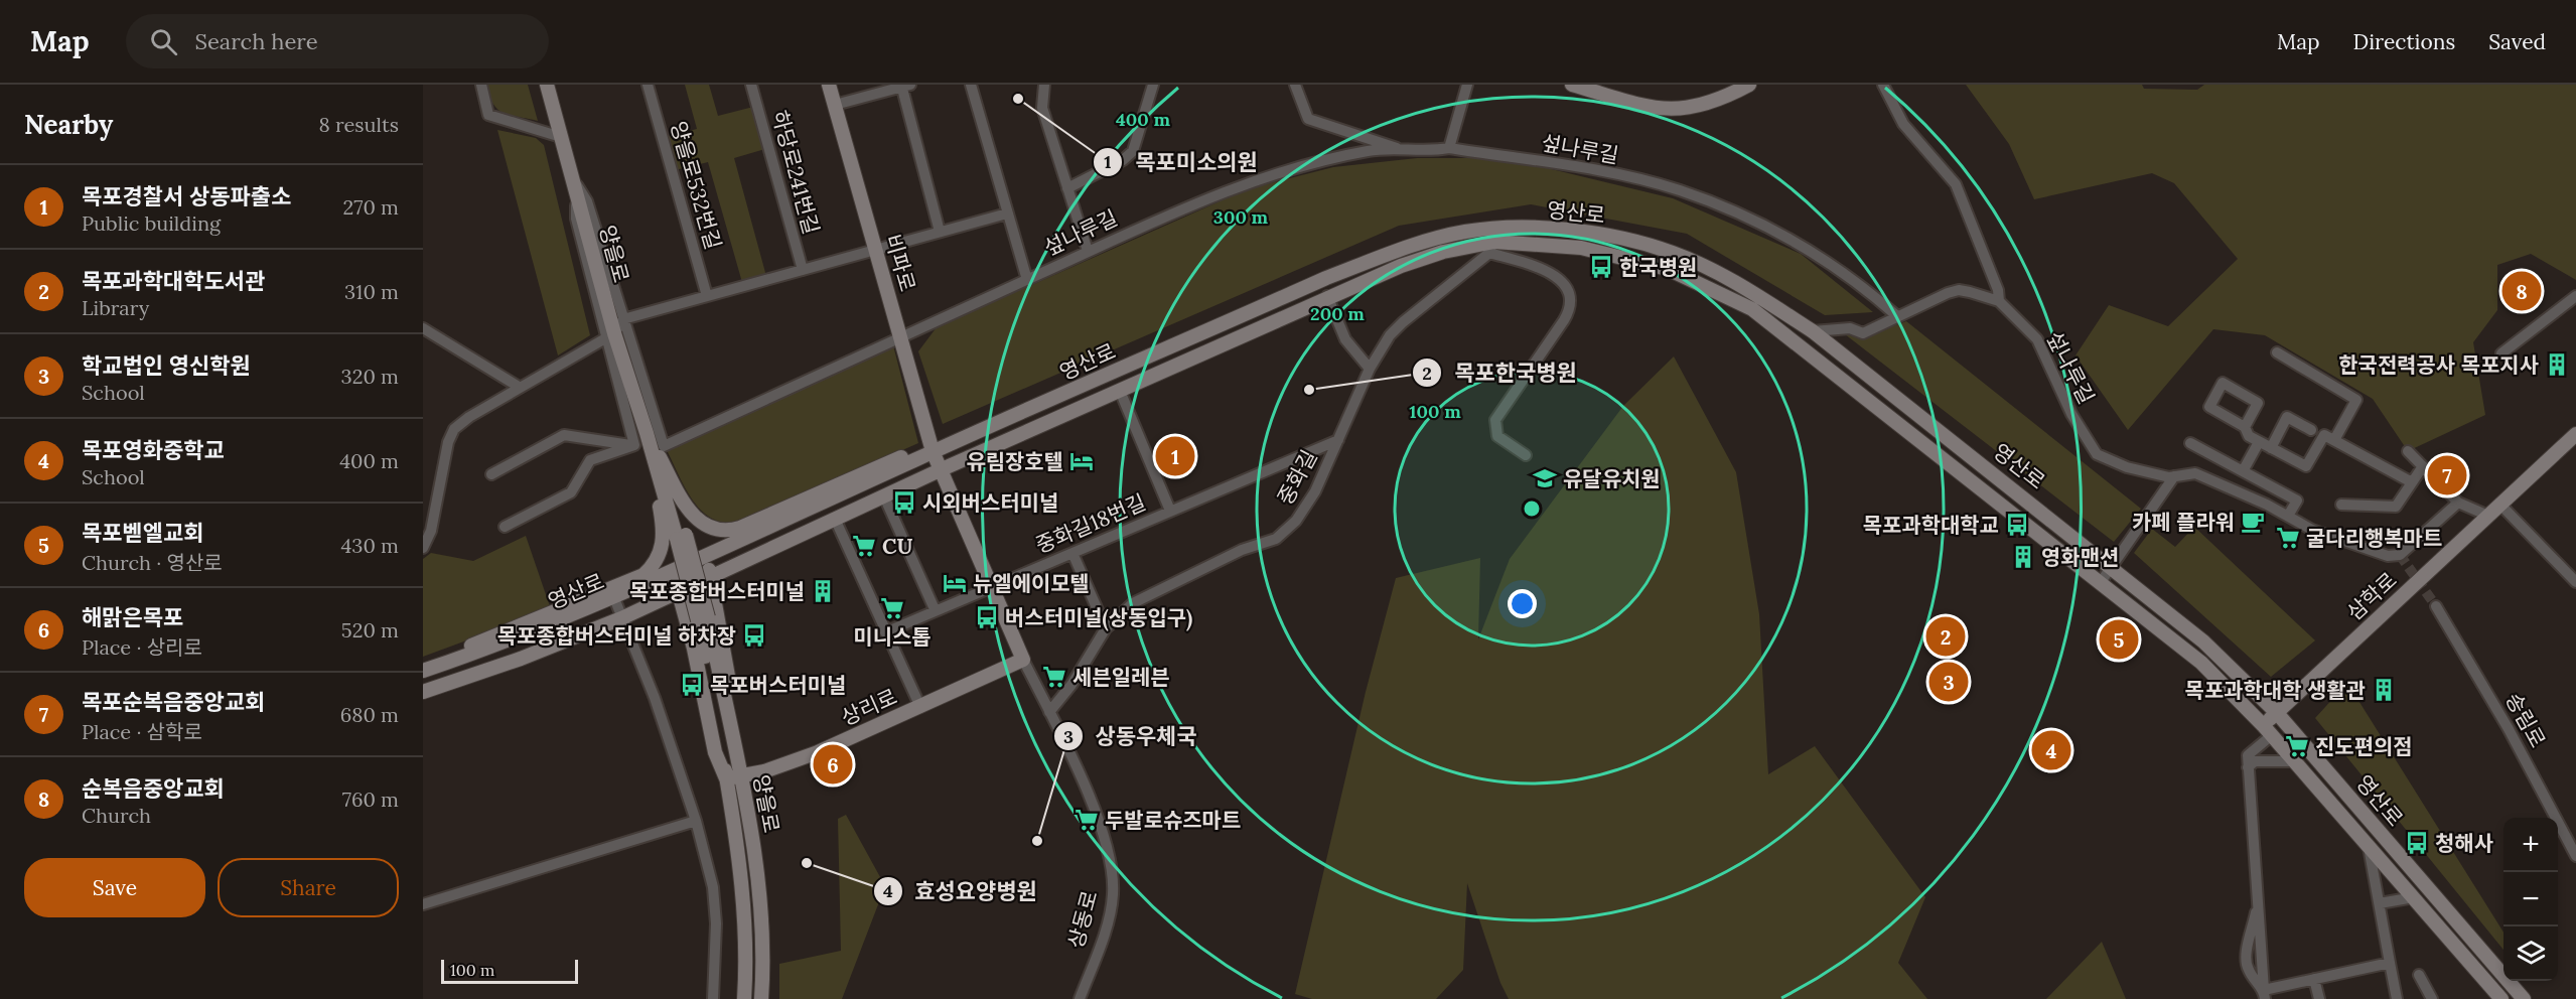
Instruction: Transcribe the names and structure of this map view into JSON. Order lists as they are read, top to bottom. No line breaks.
{"streets":{"street":["섶나루길","하당로241번길","양을로532번길","영산로","양을로","비파로","중화길","중화길18번길","삼학로","상리로","송림로","상동로"]},"crossings":[["섶나루길","비파로"],["영산로","비파로"],["영산로","중화길"],["영산로","삼학로"],["영산로","상동로"],["양을로","상리로"],["비파로","상동로"],["중화길","중화길18번길"],["중화길","상동로"],["중화길18번길","상동로"],["상리로","상동로"]],"places":{"other":["목포미소의원","목포한국병원","상동우체국","효성요양병원"],"bus stop":["한국병원","시외버스터미널","목포과학대학교","버스터미널(상동입구)","목포종합버스터미널 하차장","목포버스터미널","청해사"],"building":["한국전력공사 목포지사","영화맨션","목포종합버스터미널","목포과학대학 생활관"],"hotel":["유림장호텔","뉴엘에이모텔"],"school or university":["유달유치원"],"cafe":["카페 플라워"],"supermarket":["굴다리행복마트","CU","미니스톱","세븐일레븐","진도편의점","두발로슈즈마트"]},"scale_bar":"100 m","page":{"header":"Map","search":"Search here","nav":["Map","Directions","Saved"],"heading":["Nearby","8 results"],"list":[{"mark":"1","name":"목포경찰서 상동파출소","note":"Public building","value":"270 m"},{"mark":"2","name":"목포과학대학도서관","note":"Library","value":"310 m"},{"mark":"3","name":"학교법인 영신학원","note":"School","value":"320 m"},{"mark":"4","name":"목포영화중학교","note":"School","value":"400 m"},{"mark":"5","name":"목포벧엘교회","note":"Church · 영산로","value":"430 m"},{"mark":"6","name":"해맑은목포","note":"Place · 상리로","value":"520 m"},{"mark":"7","name":"목포순복음중앙교회","note":"Place · 삼학로","value":"680 m"},{"mark":"8","name":"순복음중앙교회","note":"Church","value":"760 m"}],"pins":["8","1","7","2","5","3","4","6"],"map_buttons":["+","−"],"buttons":["Save","Share"],"scale":"100 m"},"rings":["400 m","300 m","200 m","100 m"]}
